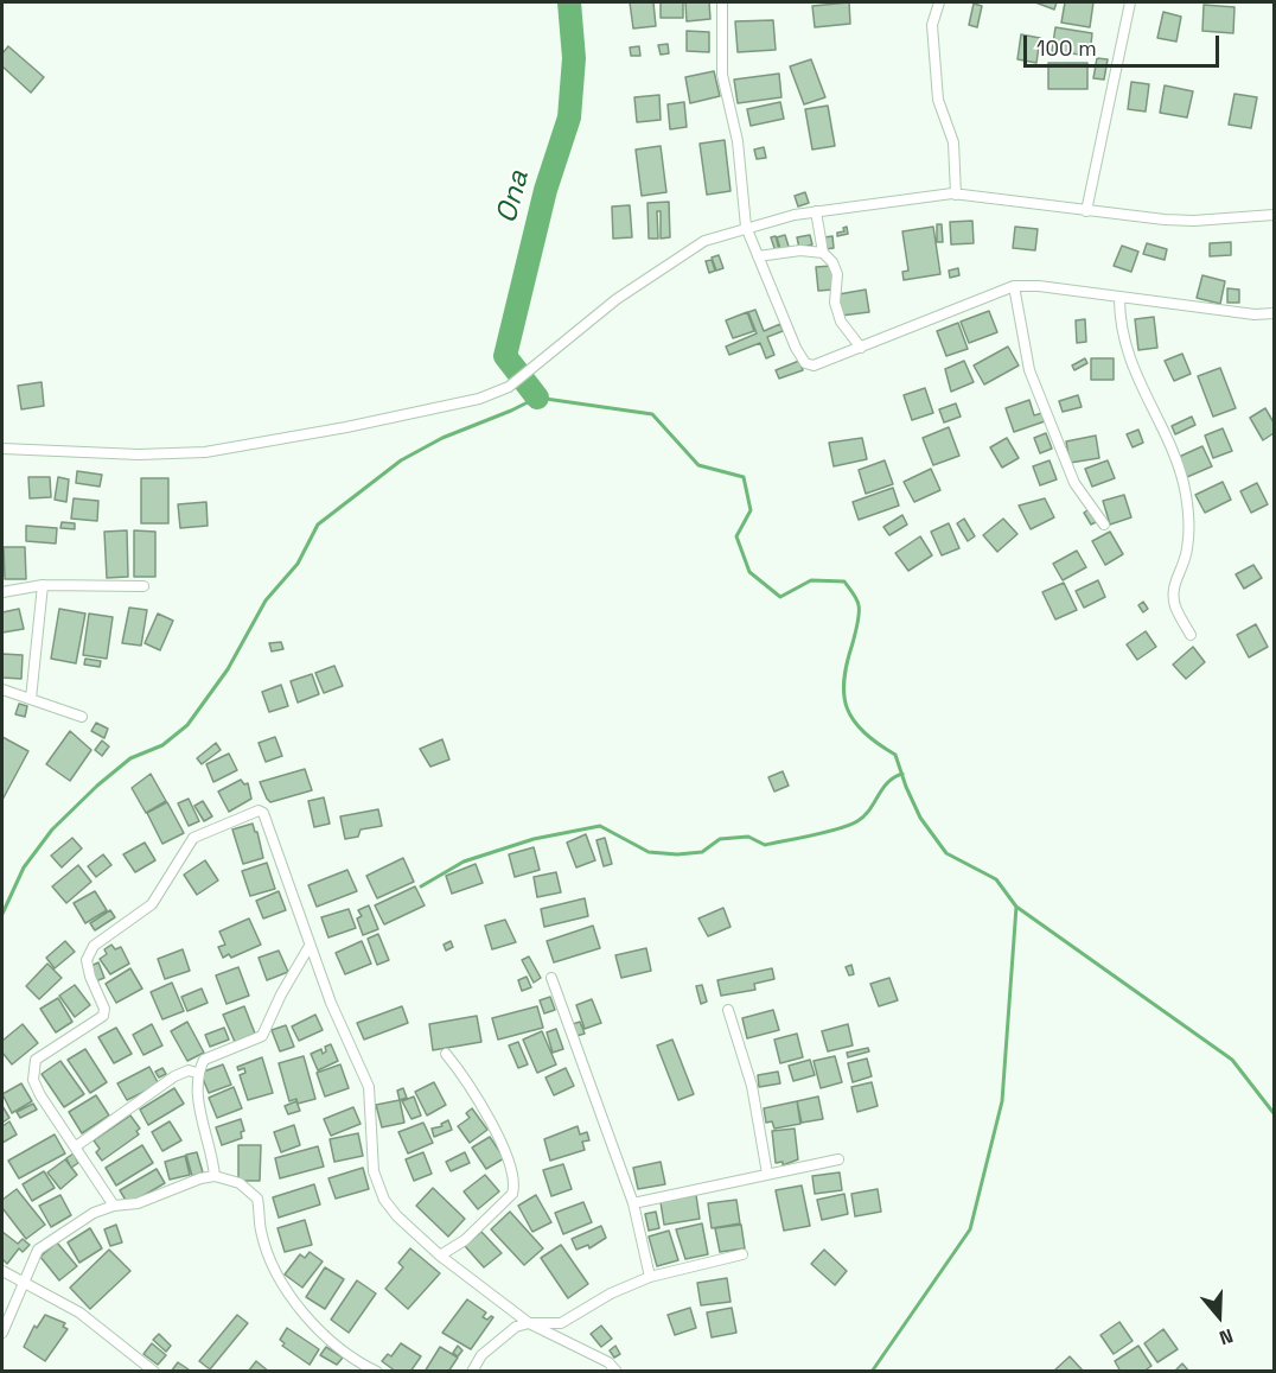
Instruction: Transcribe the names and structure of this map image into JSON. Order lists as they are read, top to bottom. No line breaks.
{"water":["Ona"],"scale_bar":"100 m","north":"bottom"}
